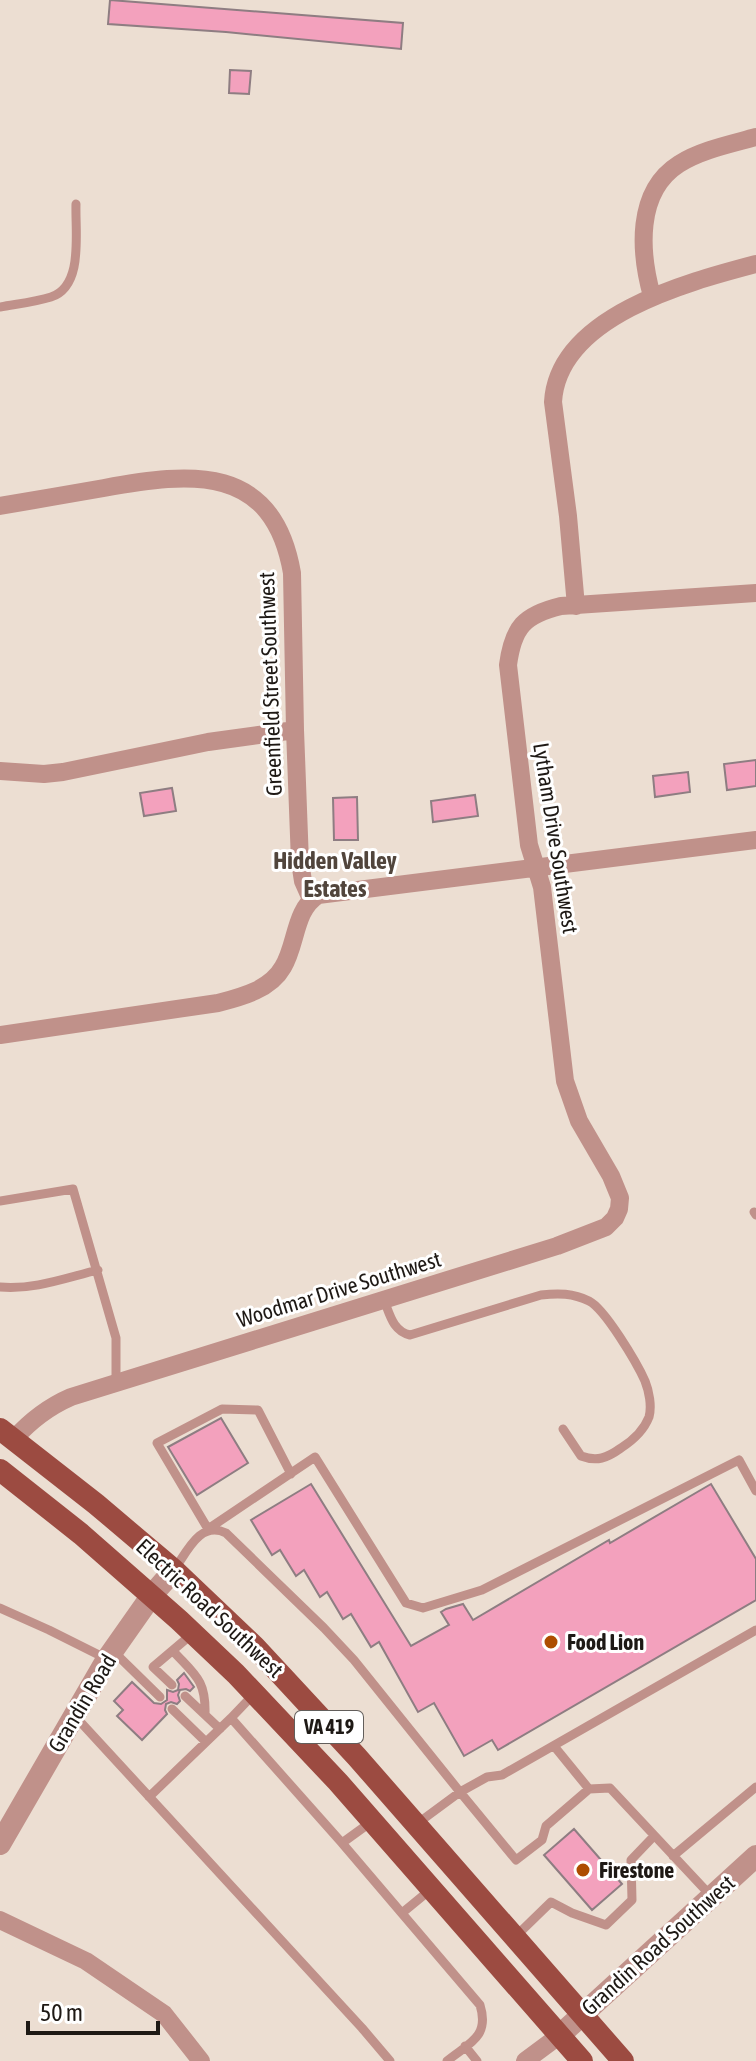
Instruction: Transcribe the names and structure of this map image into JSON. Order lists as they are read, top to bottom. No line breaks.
{"streets":{"main road":["Electric Road Southwest","VA 419"],"street":["Greenfield Street Southwest","Lytham Drive Southwest","Woodmar Drive Southwest","Grandin Road","Grandin Road Southwest"]},"crossings":[["Lytham Drive Southwest","Woodmar Drive Southwest"],["Woodmar Drive Southwest","Electric Road Southwest"],["Electric Road Southwest","Grandin Road"],["Electric Road Southwest","Grandin Road Southwest"]],"districts":["Hidden Valley Estates"],"places":["Food Lion","Firestone"],"scale_bar":"50 m"}
